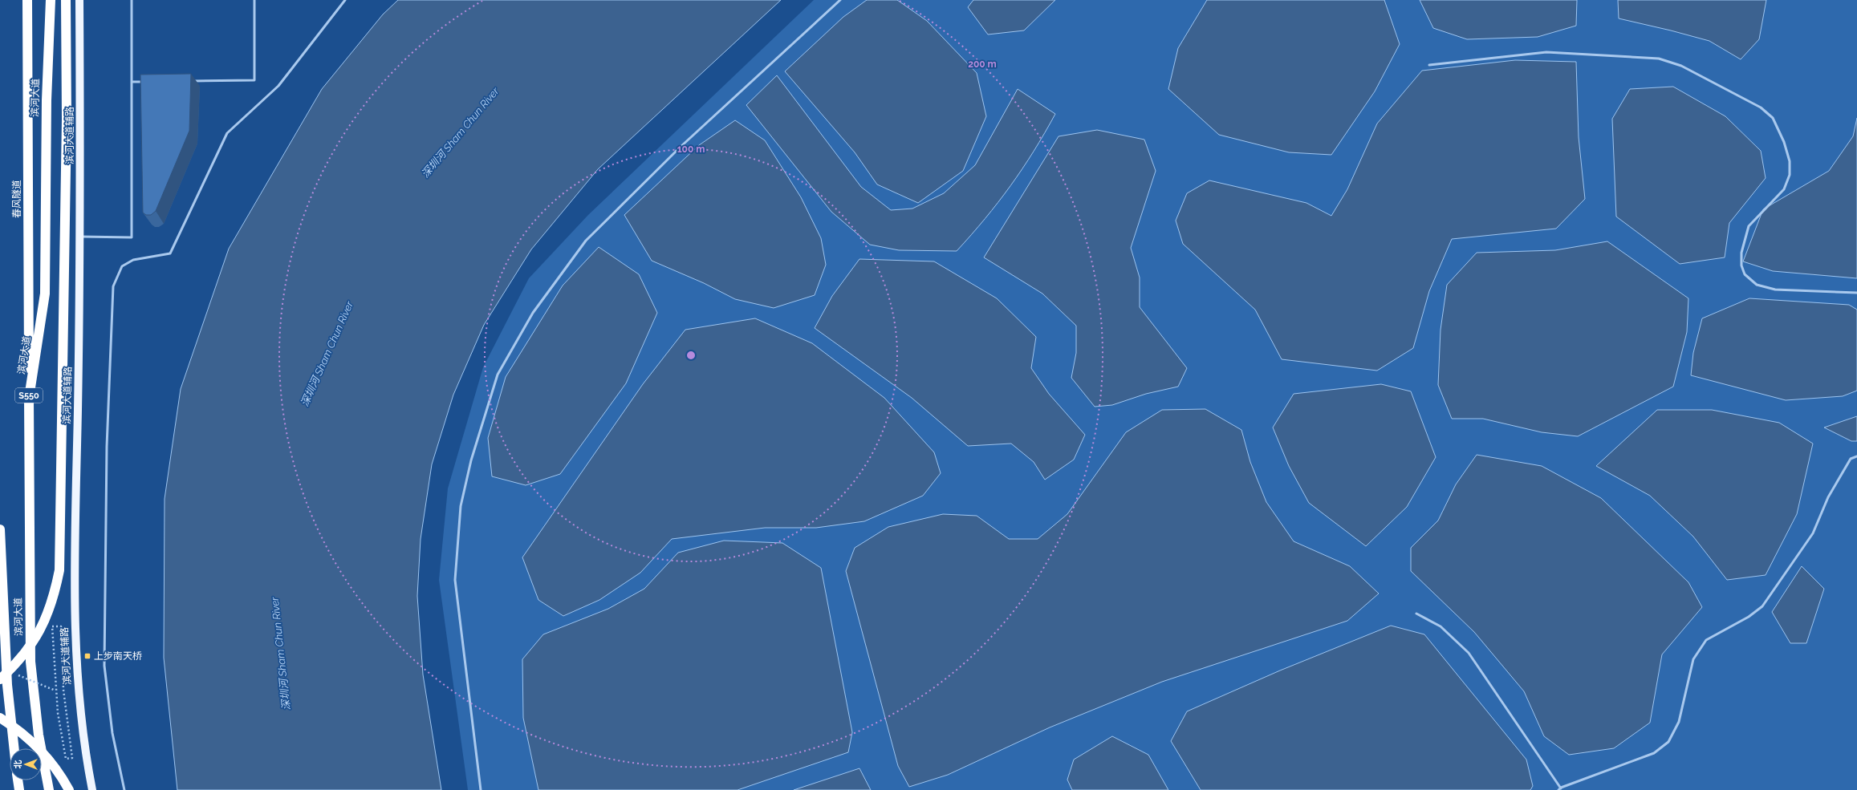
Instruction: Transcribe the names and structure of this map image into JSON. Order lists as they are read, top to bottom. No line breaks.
{"streets":{"highway":["滨河大道","春风隧道","S550"],"main road":["滨河大道辅路"]},"crossings":[["滨河大道","春风隧道"]],"water":["深圳河 Sham Chun River"],"places":{"transit":["上步南天桥"]},"north":"left","rings":["200 m","100 m"]}
